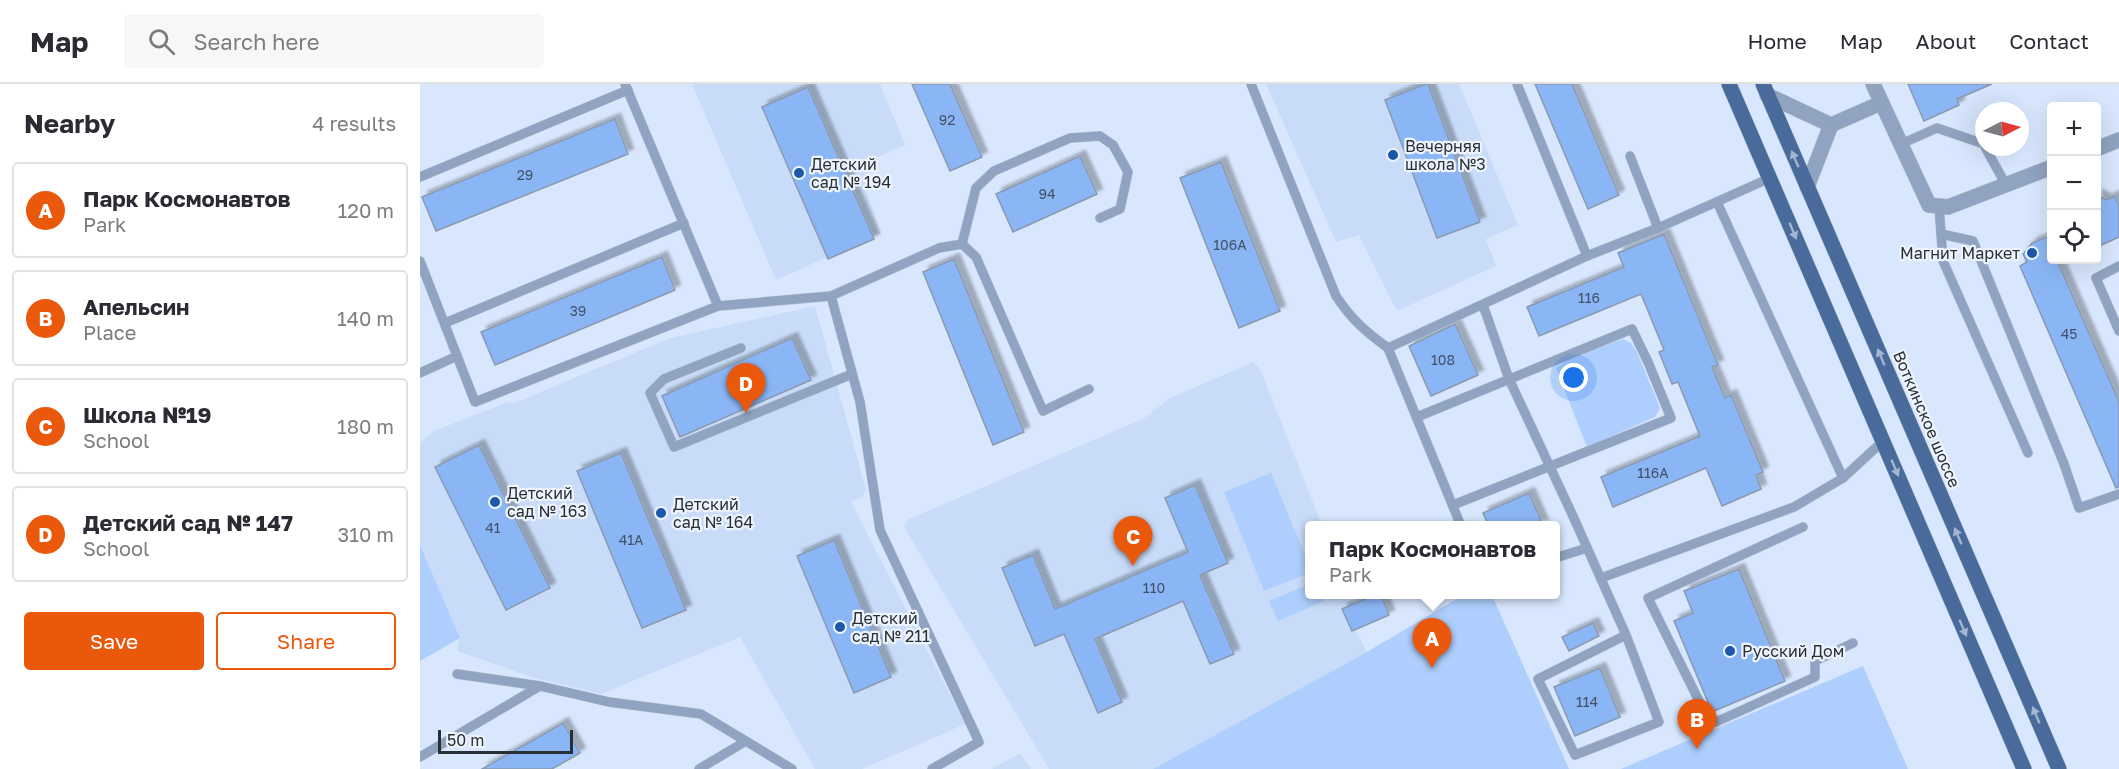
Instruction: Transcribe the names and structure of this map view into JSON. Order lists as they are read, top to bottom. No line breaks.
{"streets":{"main road":["Воткинское шоссе"]},"places":["Вечерняя школа №3","Детский сад № 194","Магнит Маркет","Детский сад № 163","Детский сад № 164","Детский сад № 211","Русский Дом"],"house_numbers":["92","29","94","106А","116","39","45","108","116А","41","41А","110","114"],"scale_bar":"50 m","north":"right","page":{"header":"Map","search":"Search here","nav":["Home","Map","About","Contact"],"heading":["Nearby","4 results"],"map_buttons":["+","−"],"list":[{"mark":"A","name":"Парк Космонавтов","note":"Park","value":"120 m"},{"mark":"B","name":"Апельсин","note":"Place","value":"140 m"},{"mark":"C","name":"Школа №19","note":"School","value":"180 m"},{"mark":"D","name":"Детский сад № 147","note":"School","value":"310 m"}],"pins":["D","C","A","B"],"popup":["Парк Космонавтов","Park"],"buttons":["Save","Share"],"scale":"50 m"}}
